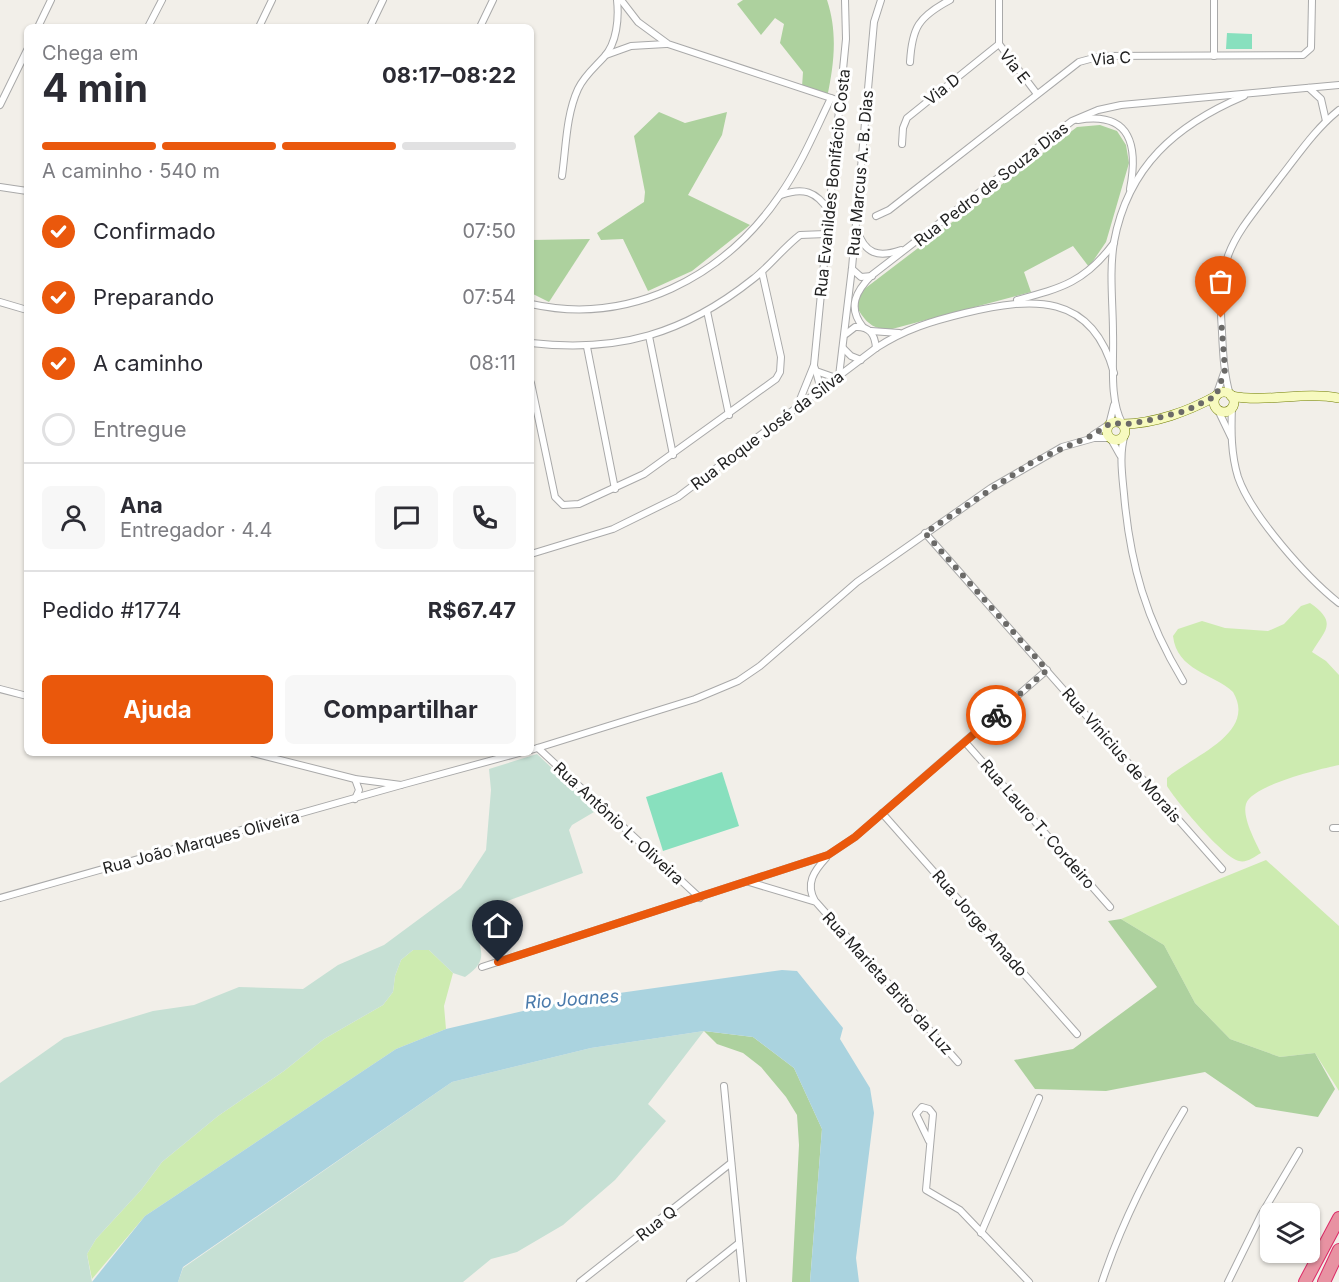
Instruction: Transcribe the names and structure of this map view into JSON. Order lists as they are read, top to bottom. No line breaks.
{"streets":{"street":["Via C","Via E","Via D","Rua Marcus A. B. Dias","Rua Evanildes Bonifácio Costa","Rua Pedro de Souza Dias","Rua Roque José da Silva","Rua Vinicius de Morais","Rua Antônio L. Oliveira","Rua Lauro T. Cordeiro","Rua João Marques Oliveira","Rua Jorge Amado","Rua Marieta Brito da Luz","Rua Q"]},"crossings":[["Via C","Via E"],["Via E","Via D"],["Rua Marcus A. B. Dias","Rua Pedro de Souza Dias"],["Rua Marcus A. B. Dias","Rua Roque José da Silva"],["Rua Pedro de Souza Dias","Rua Roque José da Silva"]],"water":["Rio Joanes"],"page":{"heading":["4 min","Chega em","08:17–08:22"],"panel":["Ana","Entregador · 4.4","Pedido #1774","R$67.47"],"bar":"A caminho · 540 m","list":[["Confirmado","07:50"],["Preparando","07:54"],["A caminho","08:11"],"Entregue"],"buttons":["Ajuda","Compartilhar"]}}
